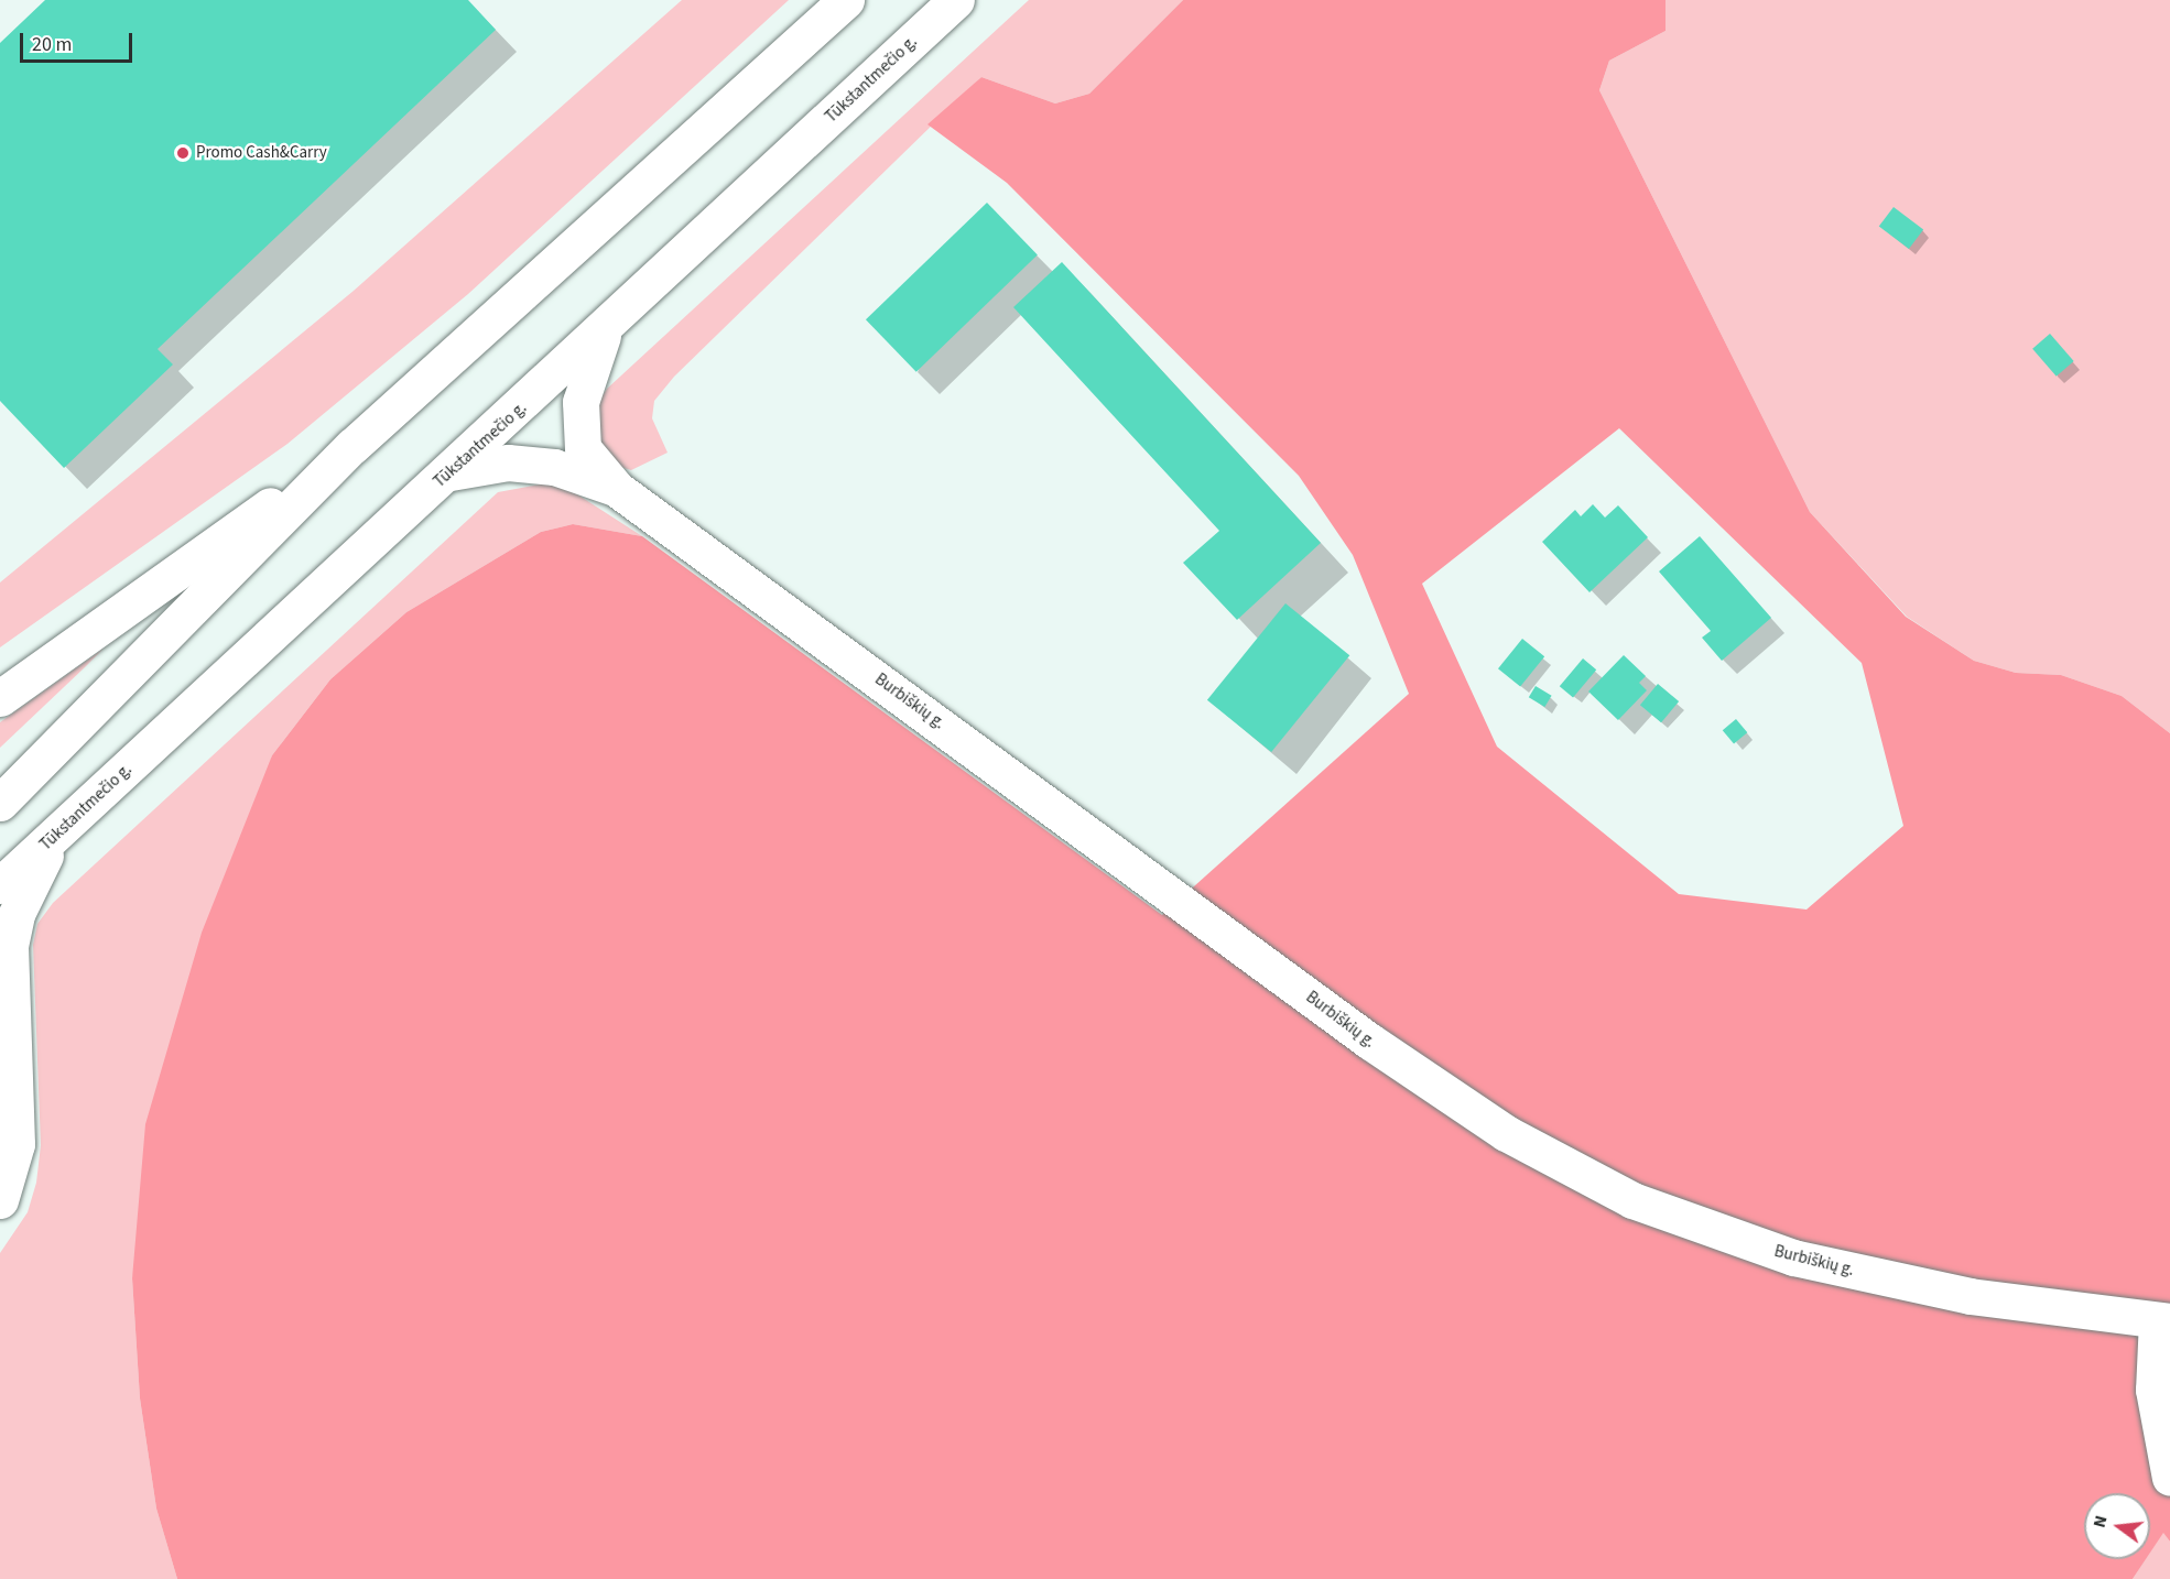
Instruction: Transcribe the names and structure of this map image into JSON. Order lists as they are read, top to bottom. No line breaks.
{"streets":{"main road":["Tūkstantmečio g.","Burbiškių g."]},"places":["Promo Cash&Carry"],"scale_bar":"20 m","north":"left"}
